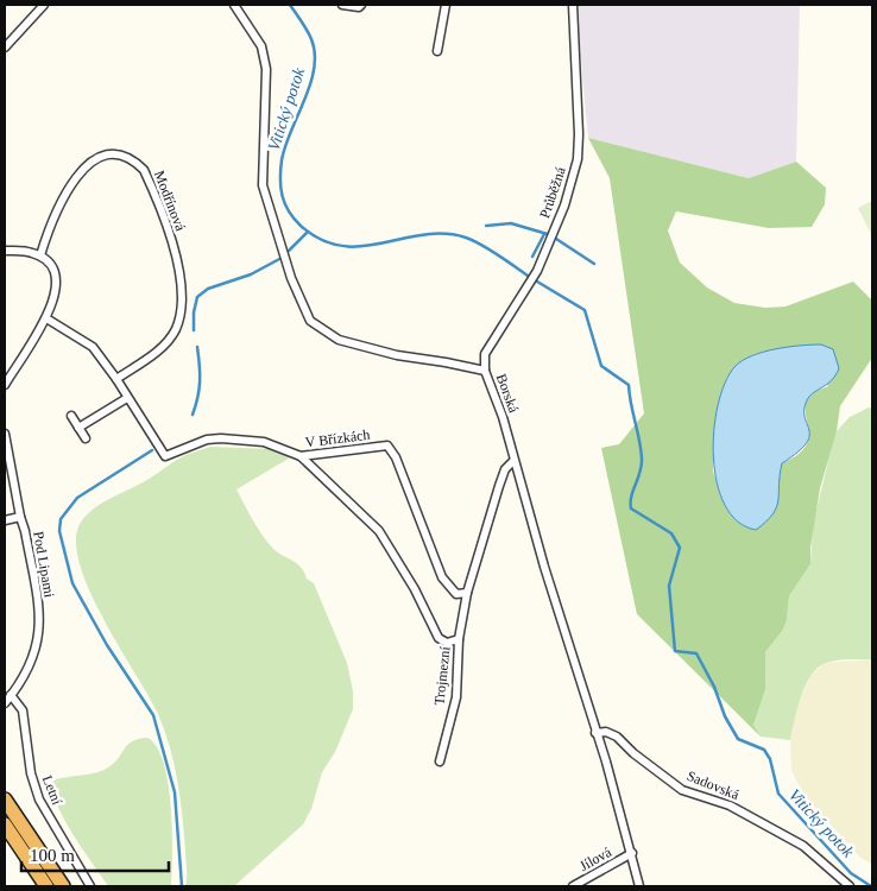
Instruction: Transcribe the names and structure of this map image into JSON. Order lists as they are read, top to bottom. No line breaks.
{"streets":{"street":["Průběžná","Modřínová","Borská","V Břízkách","Pod Lipami","Trojmezní","Sadovská","Letní","Jílová"]},"crossings":[["Průběžná","Borská"],["Modřínová","V Břízkách"],["Borská","Sadovská"],["Borská","Jílová"],["V Břízkách","Trojmezní"],["Pod Lipami","Letní"]],"water":["Vitický potok"],"scale_bar":"100 m"}
